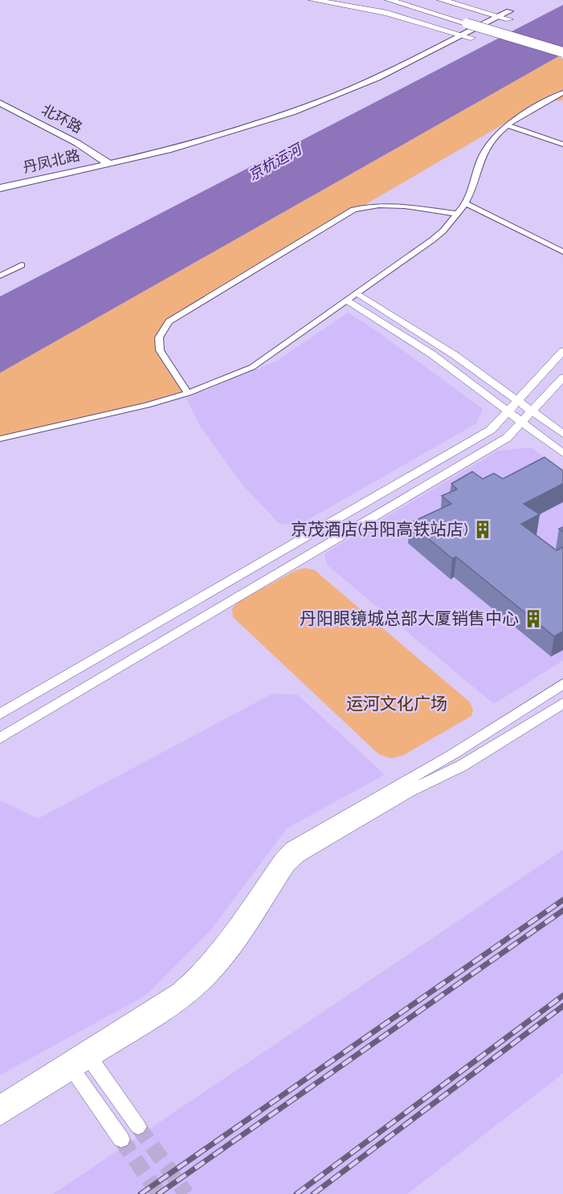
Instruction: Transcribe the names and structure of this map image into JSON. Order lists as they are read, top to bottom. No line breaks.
{"streets":{"main road":["北环路","丹凤北路"]},"crossings":[["北环路","丹凤北路"]],"water":["京杭运河"],"parks":["运河文化广场"],"places":{"building":["京茂酒店(丹阳高铁站店)","丹阳眼镜城总部大厦销售中心"]}}
